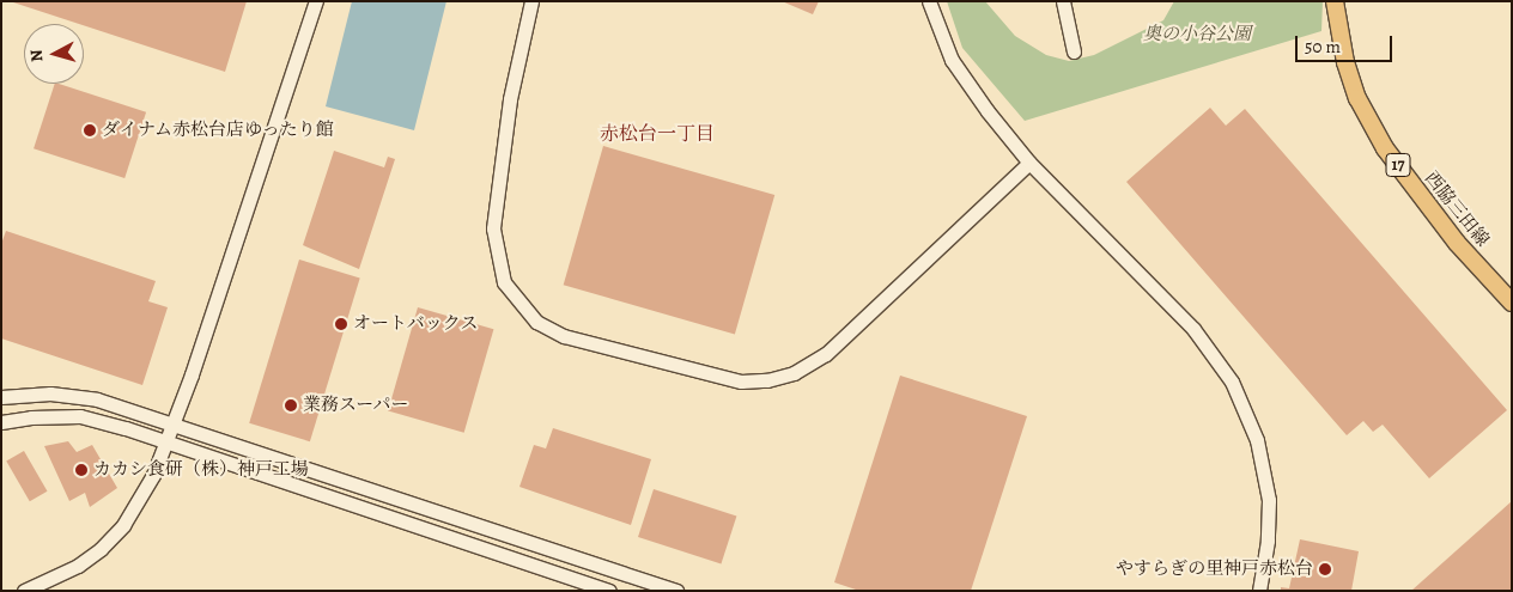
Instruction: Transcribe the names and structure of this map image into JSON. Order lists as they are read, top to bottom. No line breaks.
{"streets":{"main road":["17","西脇三田線"]},"districts":["赤松台一丁目"],"parks":["奥の小谷公園"],"places":["ダイナム赤松台店ゆったり館","オートバックス","業務スーパー","カカシ食研（株）神戸工場","やすらぎの里神戸赤松台"],"scale_bar":"50 m","north":"left"}
